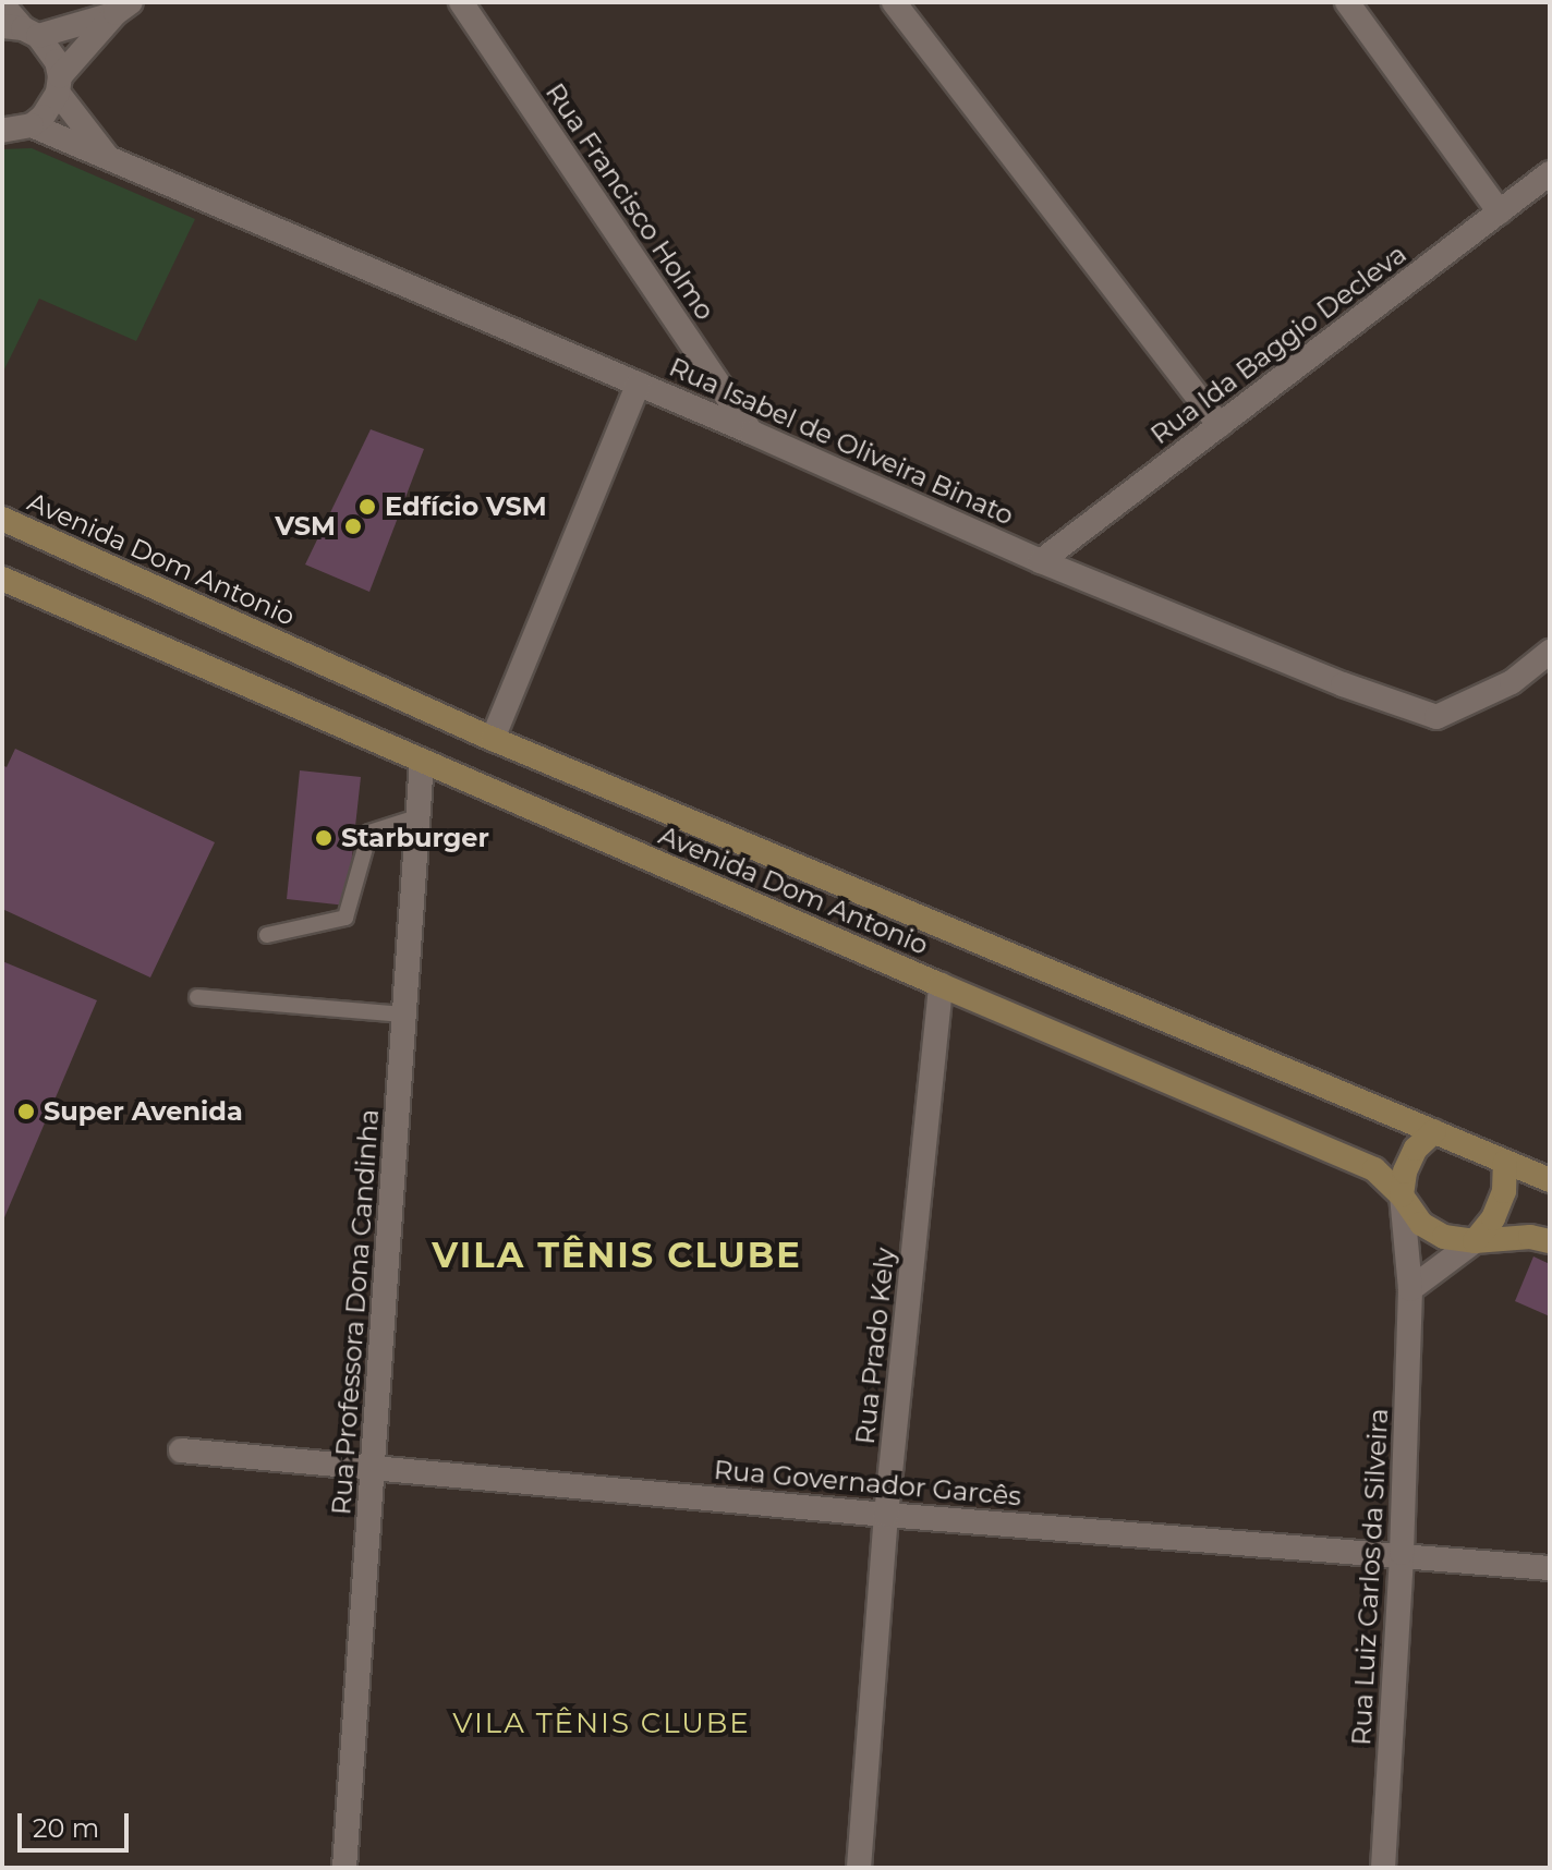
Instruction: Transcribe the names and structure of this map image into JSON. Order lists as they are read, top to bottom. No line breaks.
{"streets":{"main road":["Avenida Dom Antonio"],"street":["Rua Francisco Holmo","Rua Ida Baggio Decleva","Rua Isabel de Oliveira Binato","Rua Professora Dona Candinha","Rua Prado Kely","Rua Governador Garcês","Rua Luiz Carlos da Silveira"]},"crossings":[["Rua Francisco Holmo","Rua Isabel de Oliveira Binato"],["Rua Ida Baggio Decleva","Rua Isabel de Oliveira Binato"],["Avenida Dom Antonio","Rua Professora Dona Candinha"],["Avenida Dom Antonio","Rua Prado Kely"],["Avenida Dom Antonio","Rua Luiz Carlos da Silveira"],["Rua Professora Dona Candinha","Rua Governador Garcês"],["Rua Prado Kely","Rua Governador Garcês"],["Rua Governador Garcês","Rua Luiz Carlos da Silveira"]],"districts":["VILA TÊNIS CLUBE","VILA TÊNIS CLUBE"],"places":["Edfício VSM","VSM","Starburger","Super Avenida"],"scale_bar":"20 m"}
